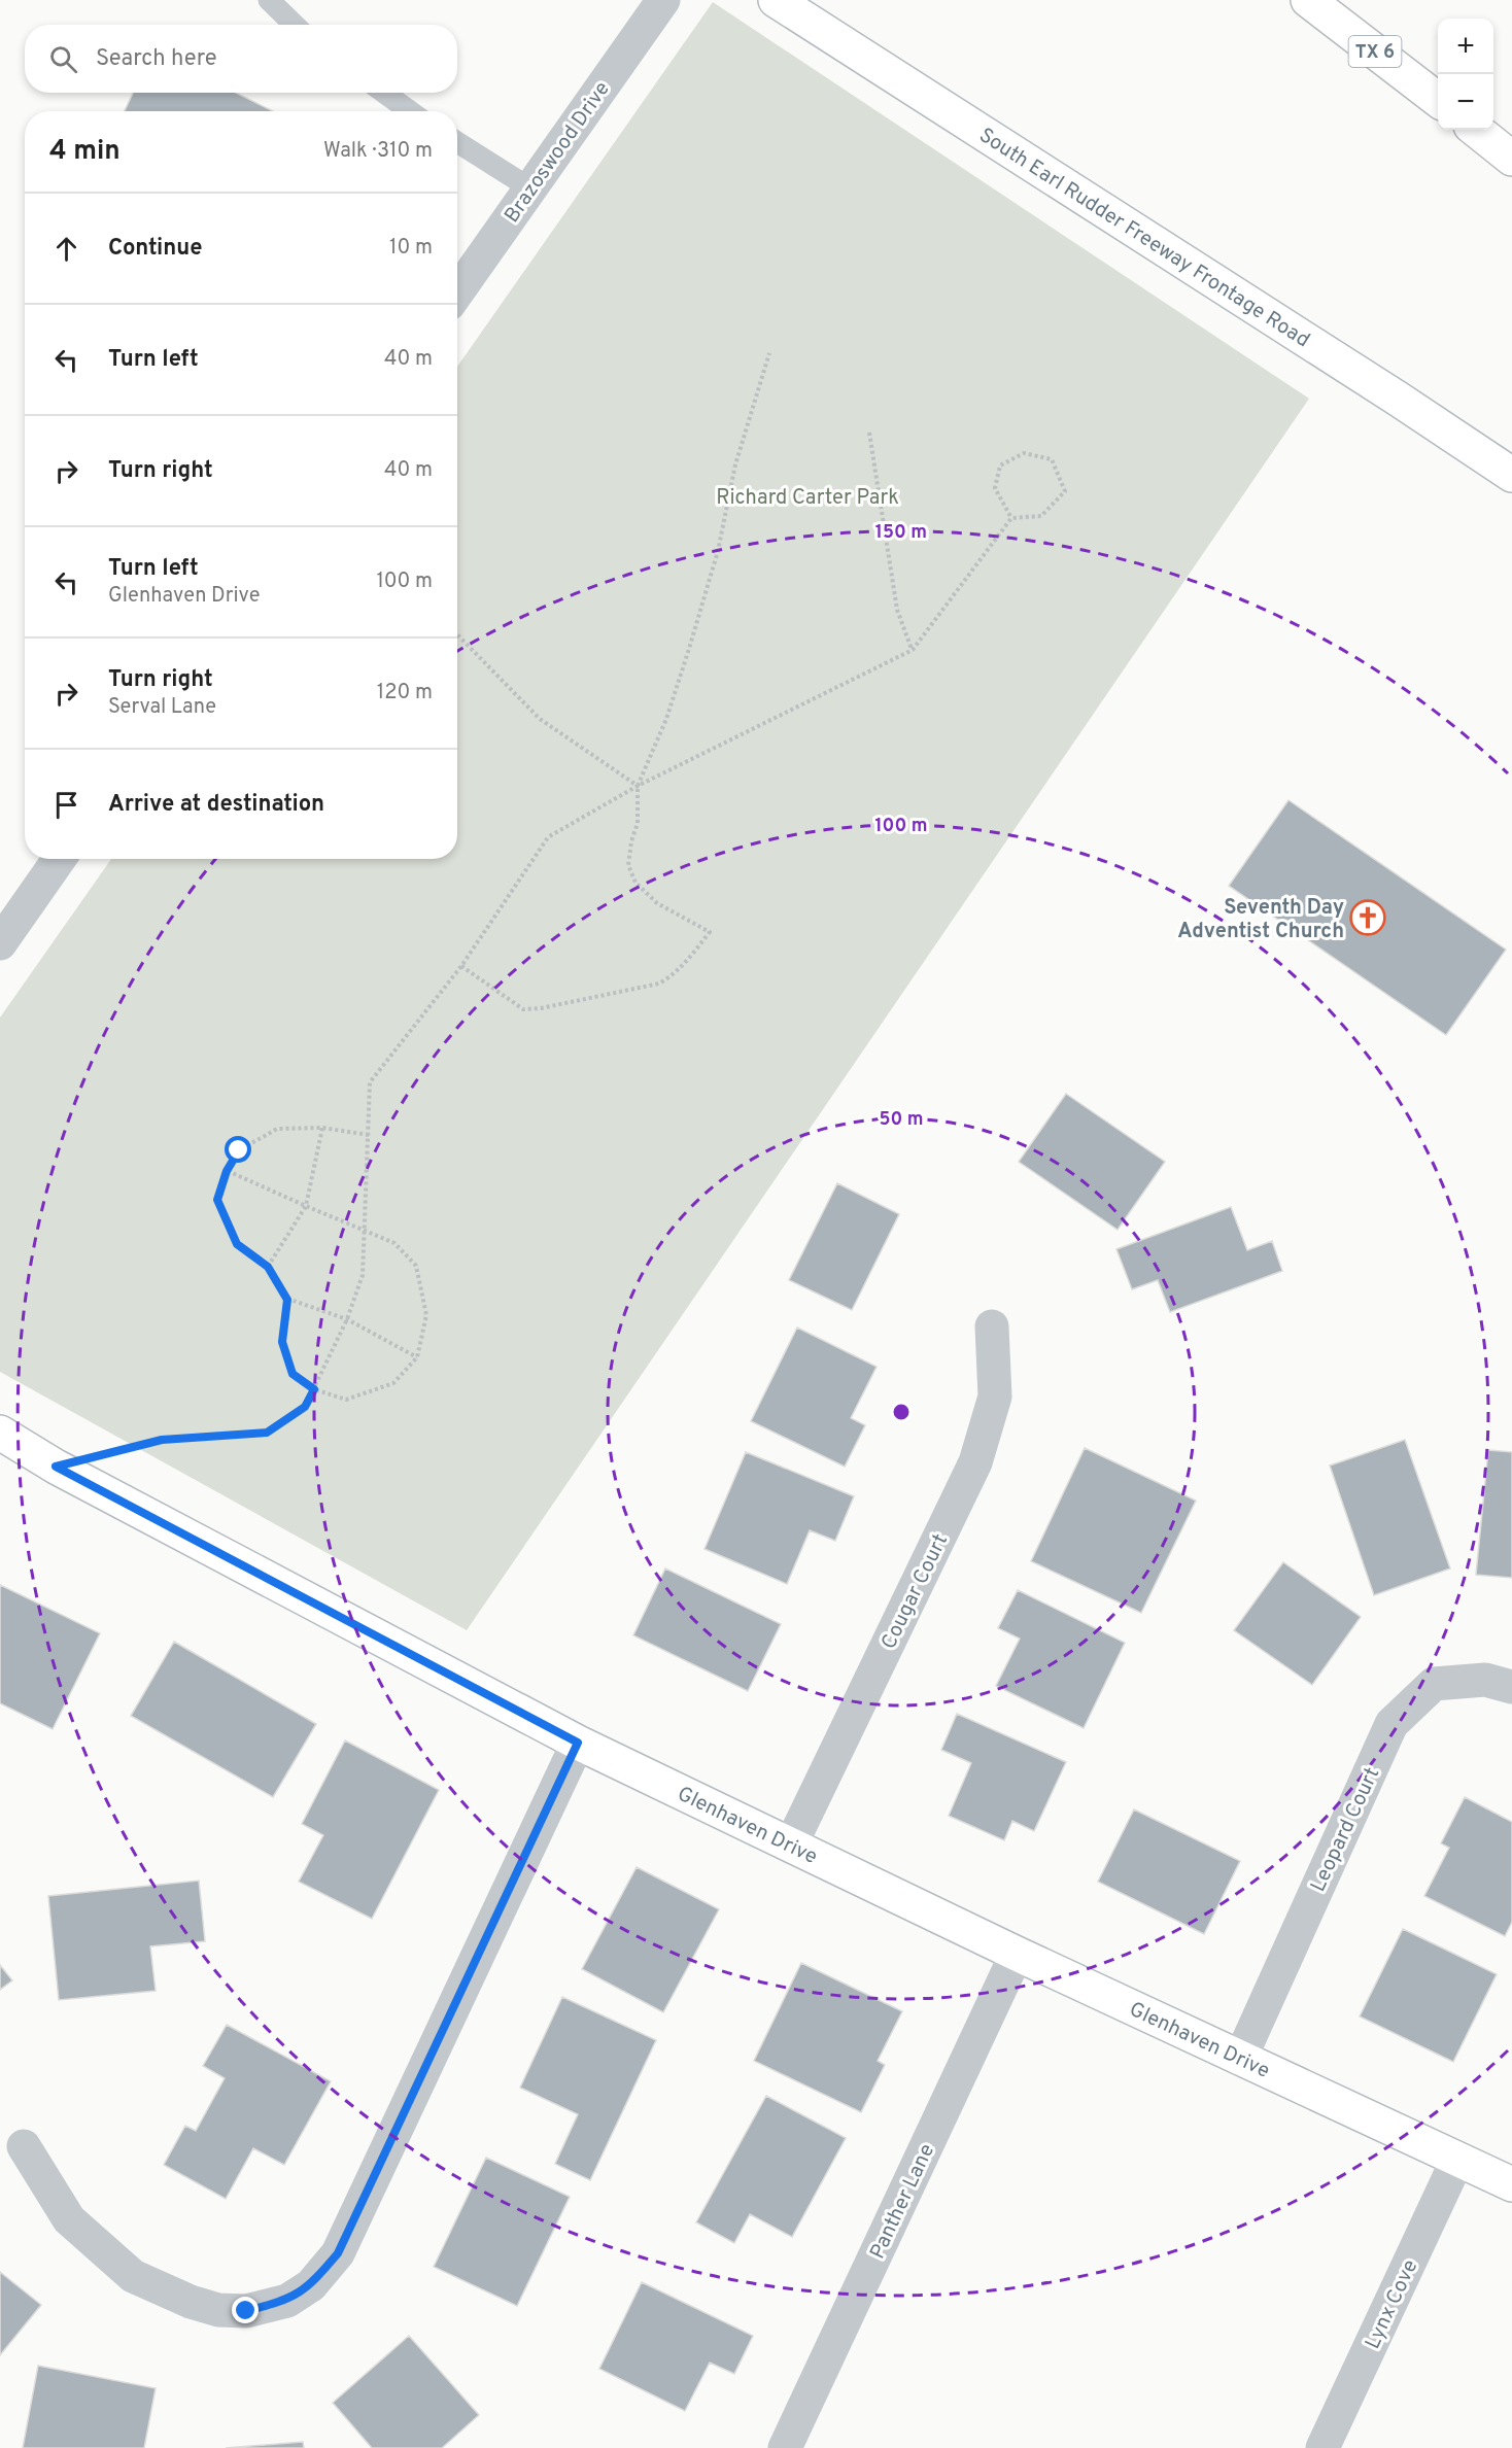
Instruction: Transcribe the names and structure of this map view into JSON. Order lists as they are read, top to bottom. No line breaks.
{"streets":{"main road":["TX 6","South Earl Rudder Freeway Frontage Road","Glenhaven Drive"],"street":["Brazoswood Drive","Cougar Court","Leopard Court","Panther Lane","Lynx Cove"]},"crossings":[["Cougar Court","Glenhaven Drive"],["Glenhaven Drive","Leopard Court"],["Glenhaven Drive","Panther Lane"],["Glenhaven Drive","Lynx Cove"]],"parks":["Richard Carter Park"],"places":{"church":["Seventh Day Adventist Church"]},"page":{"map_buttons":["+","−"],"search":"Search here","heading":["4 min","Walk · 310 m"],"list":[["Continue","10 m"],["Turn left","40 m"],["Turn right","40 m"],["Turn left","Glenhaven Drive","100 m"],["Turn right","Serval Lane","120 m"],"Arrive at destination"]},"rings":["150 m","100 m","50 m"]}
